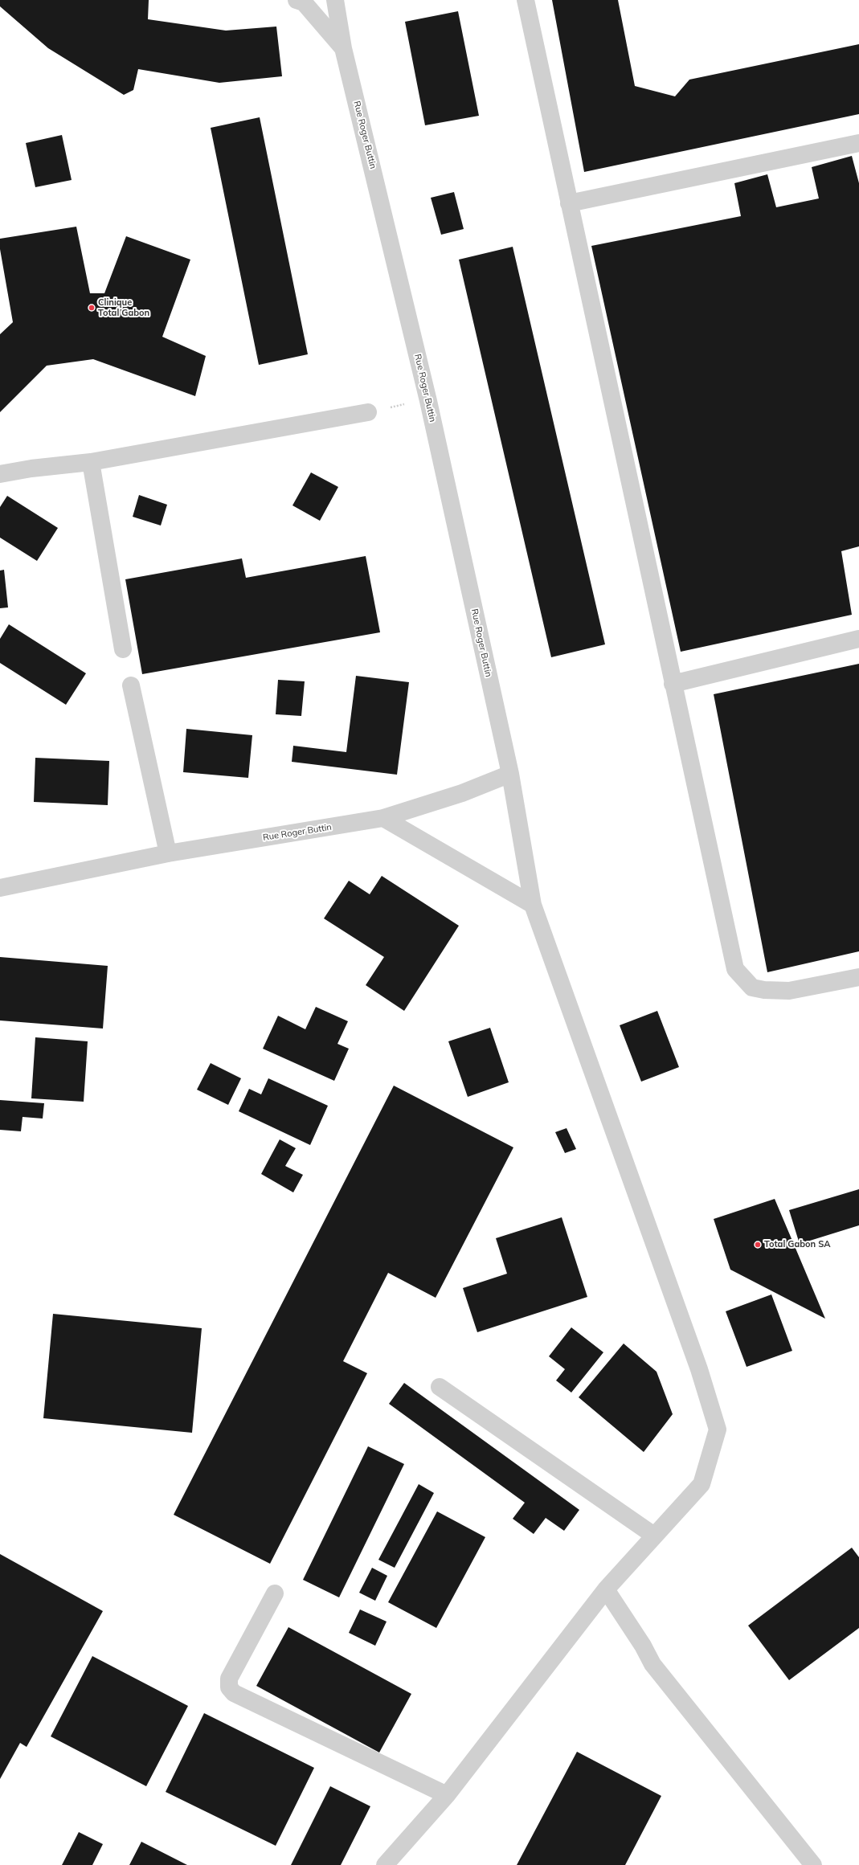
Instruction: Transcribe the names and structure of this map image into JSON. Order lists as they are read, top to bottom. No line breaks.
{"streets":{"street":["Rue Roger Buttin"]},"places":["Clinique Total Gabon","Total Gabon SA"]}
